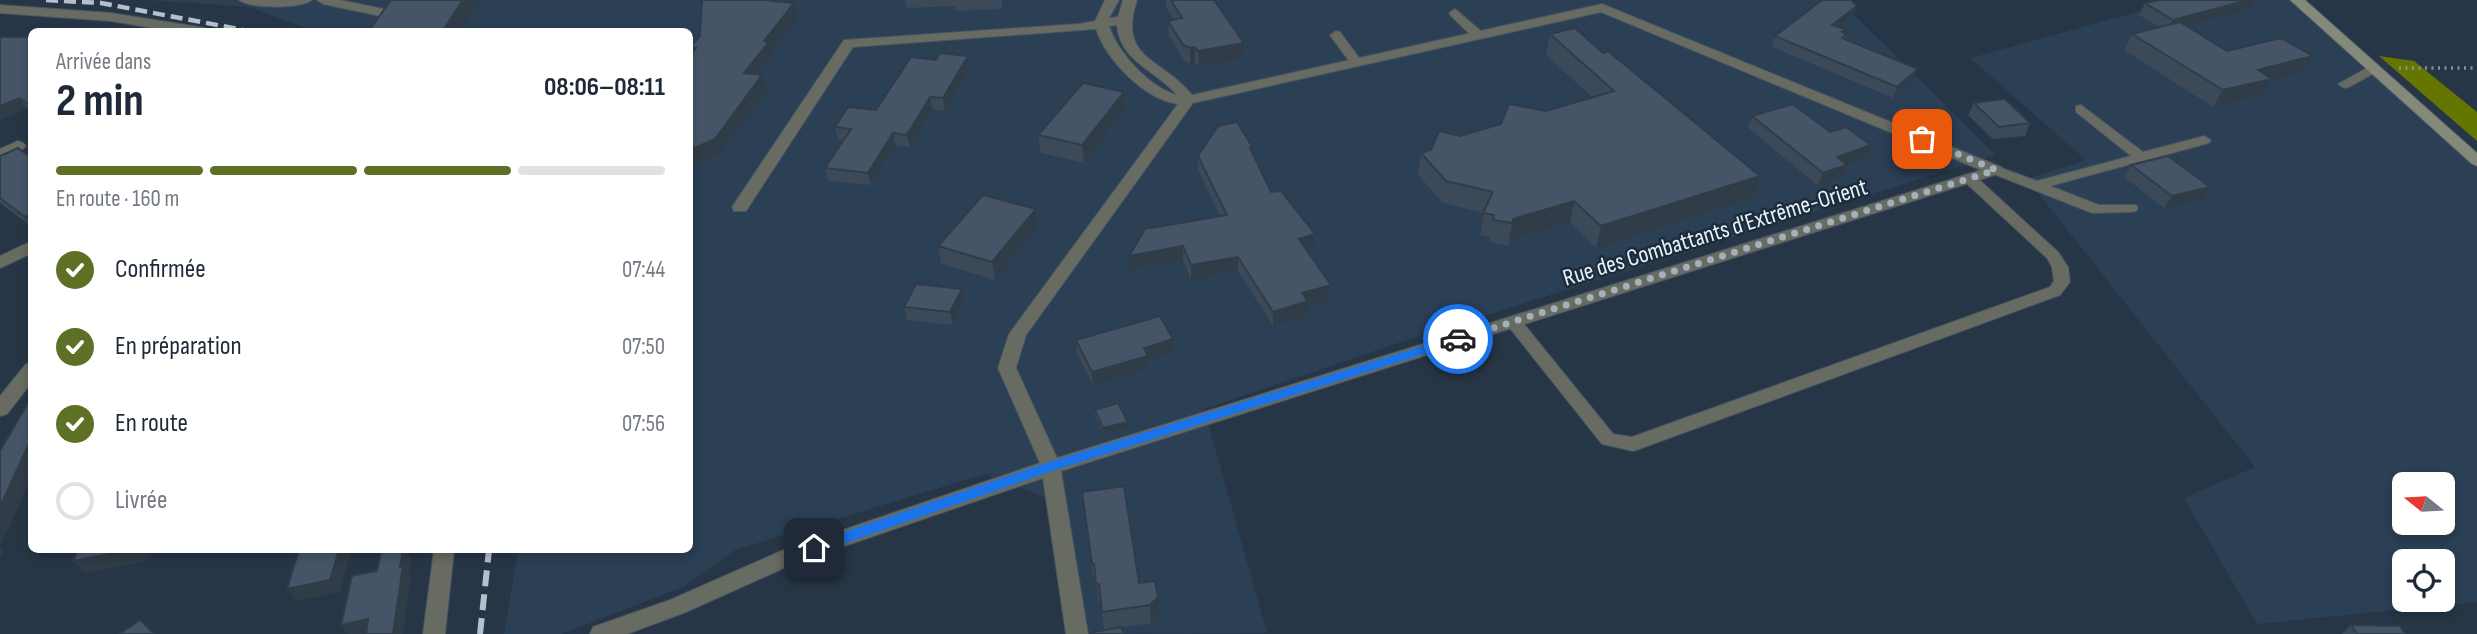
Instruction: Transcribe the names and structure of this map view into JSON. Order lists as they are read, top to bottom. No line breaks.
{"streets":{"street":["Rue des Combattants d'Extrême-Orient"]},"north":"left","page":{"heading":["2 min","Arrivée dans","08:06–08:11"],"bar":"En route · 160 m","list":[["Confirmée","07:44"],["En préparation","07:50"],["En route","07:56"],"Livrée"]}}
